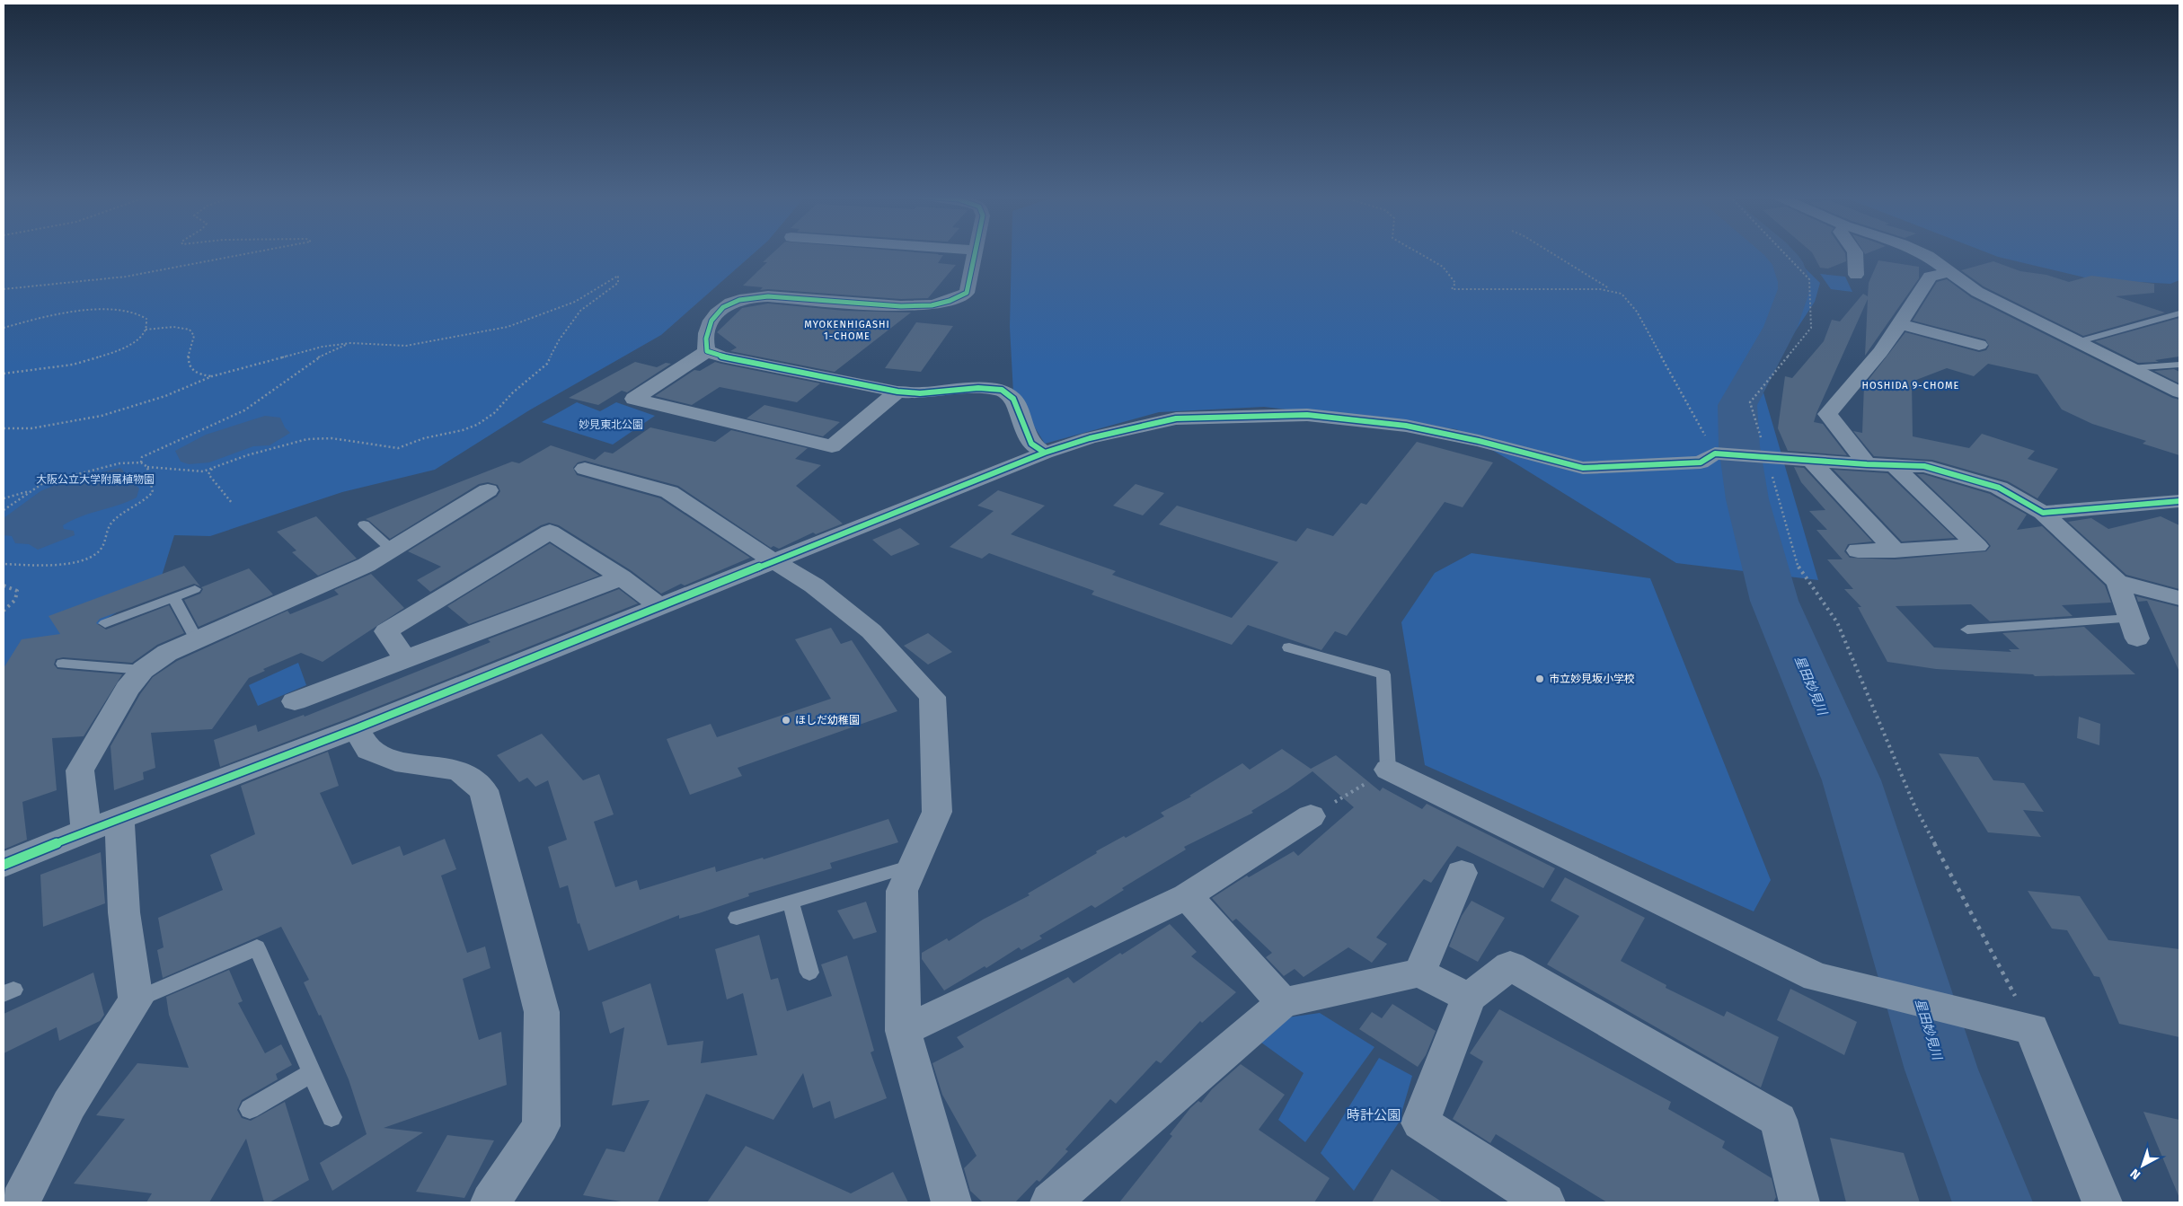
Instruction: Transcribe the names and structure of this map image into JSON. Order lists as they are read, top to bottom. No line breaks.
{"districts":["MYOKENHIGASHI 1-CHOME","HOSHIDA 9-CHOME"],"water":["星田妙見川"],"parks":["妙見東北公園","大阪公立大学附属植物園","時計公園"],"places":["市立妙見坂小学校","ほしだ幼稚園"],"north":"bottom left"}
